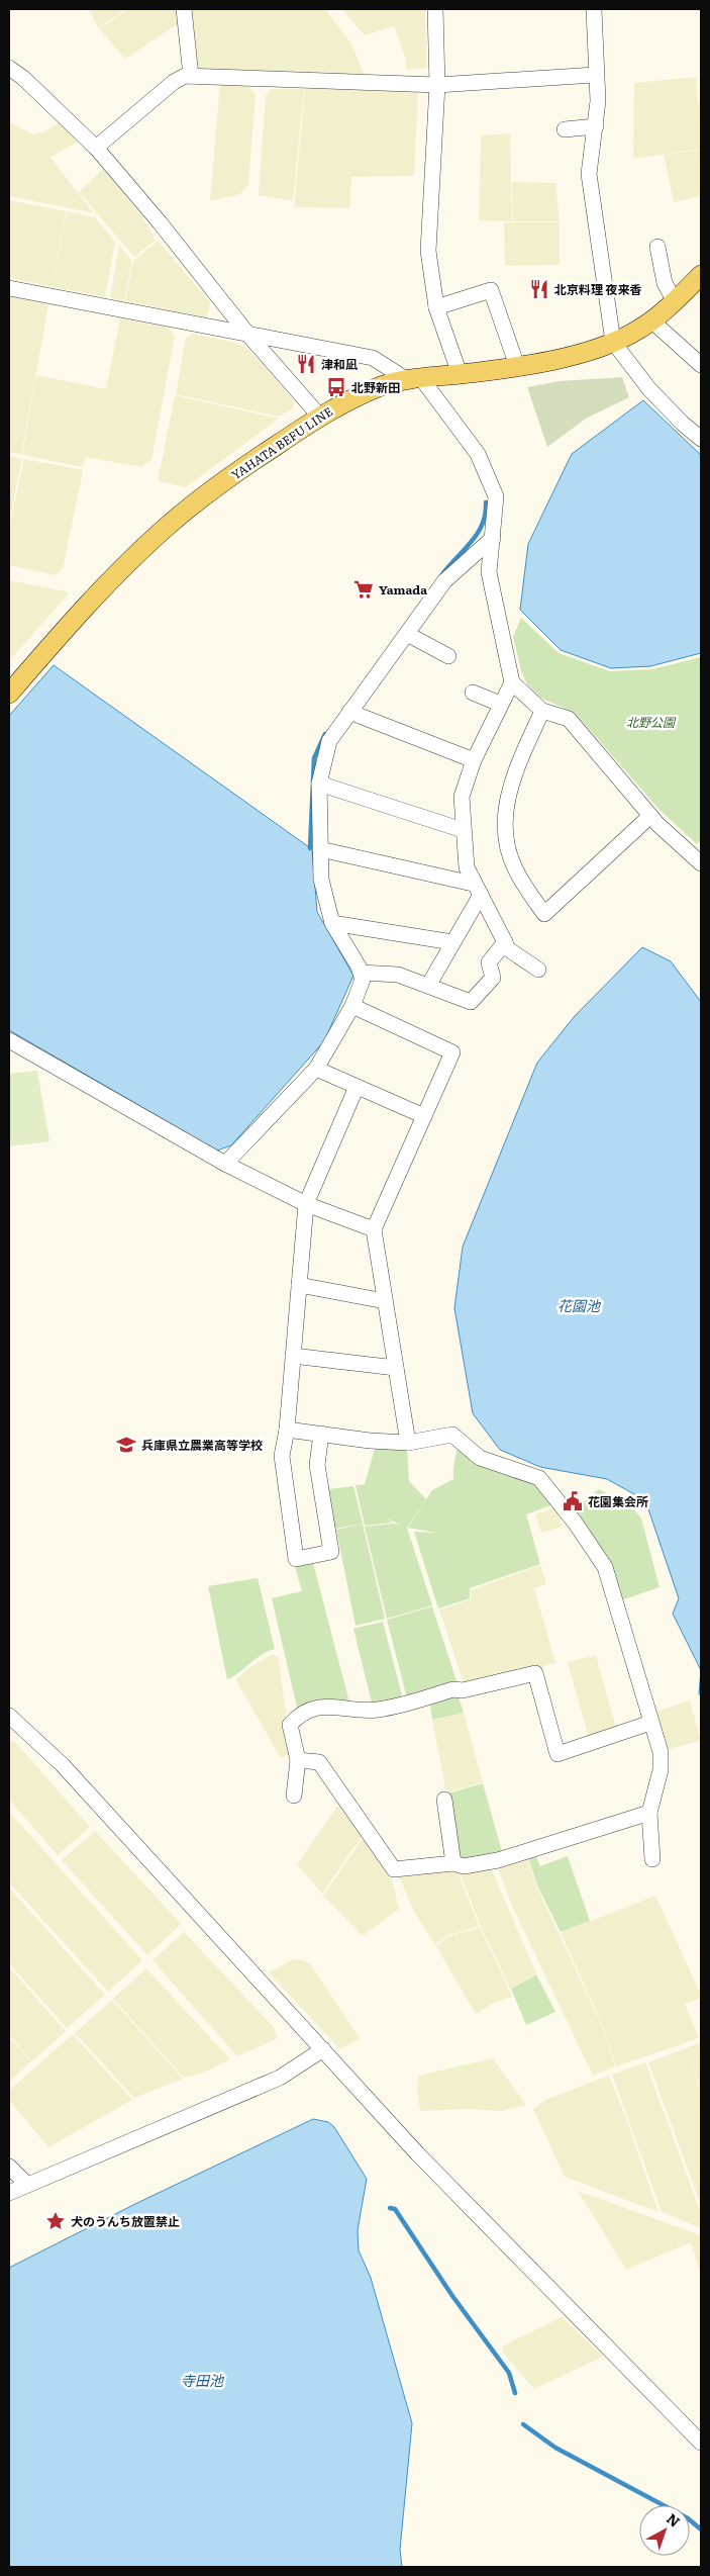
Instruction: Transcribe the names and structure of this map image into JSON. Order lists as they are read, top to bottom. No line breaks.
{"streets":{"main road":["YAHATA BEFU LINE"]},"water":["花園池","寺田池"],"parks":["北野公園"],"places":{"restaurant":["北京料理 夜来香","津和凪"],"bus stop":["北野新田"],"supermarket":["Yamada"],"school or university":["兵庫県立農業高等学校"],"public building":["花園集会所"],"place":["犬のうんち放置禁止"]},"north":"top right"}
